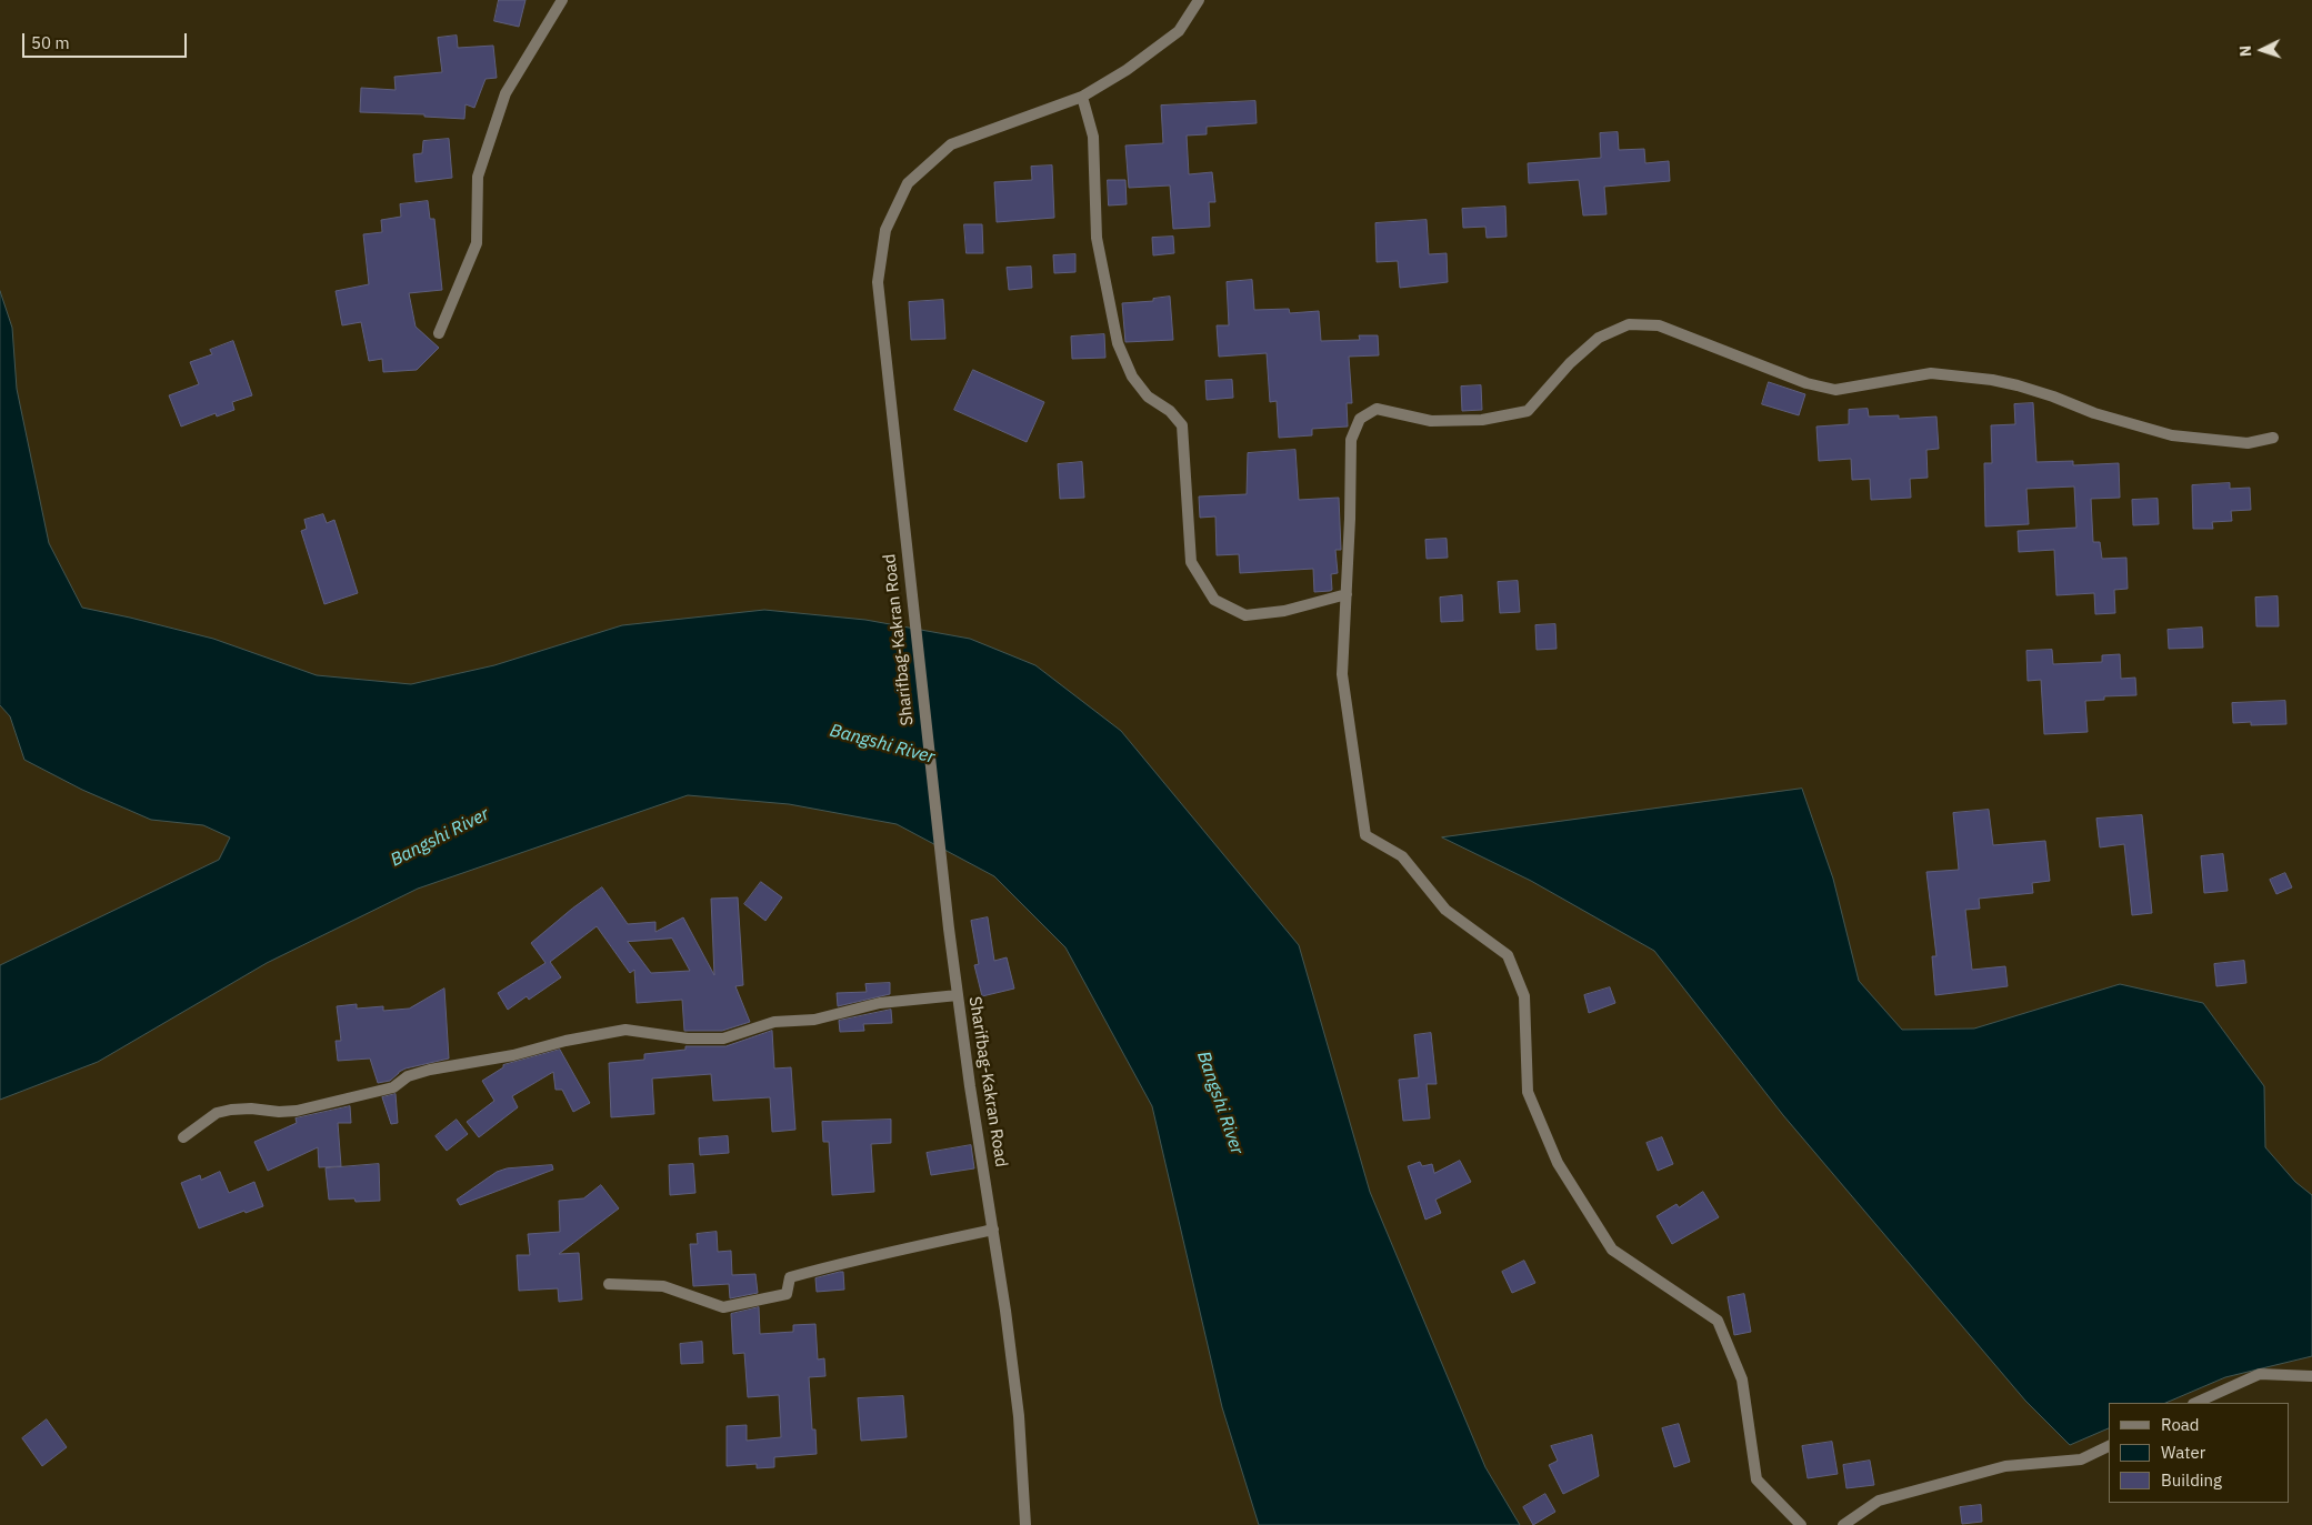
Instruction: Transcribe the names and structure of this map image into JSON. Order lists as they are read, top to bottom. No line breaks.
{"streets":{"street":["Sharifbag-Kakran Road"]},"water":["Bangshi River"],"legend":["Road","Water","Building"],"scale_bar":"50 m","north":"left"}
